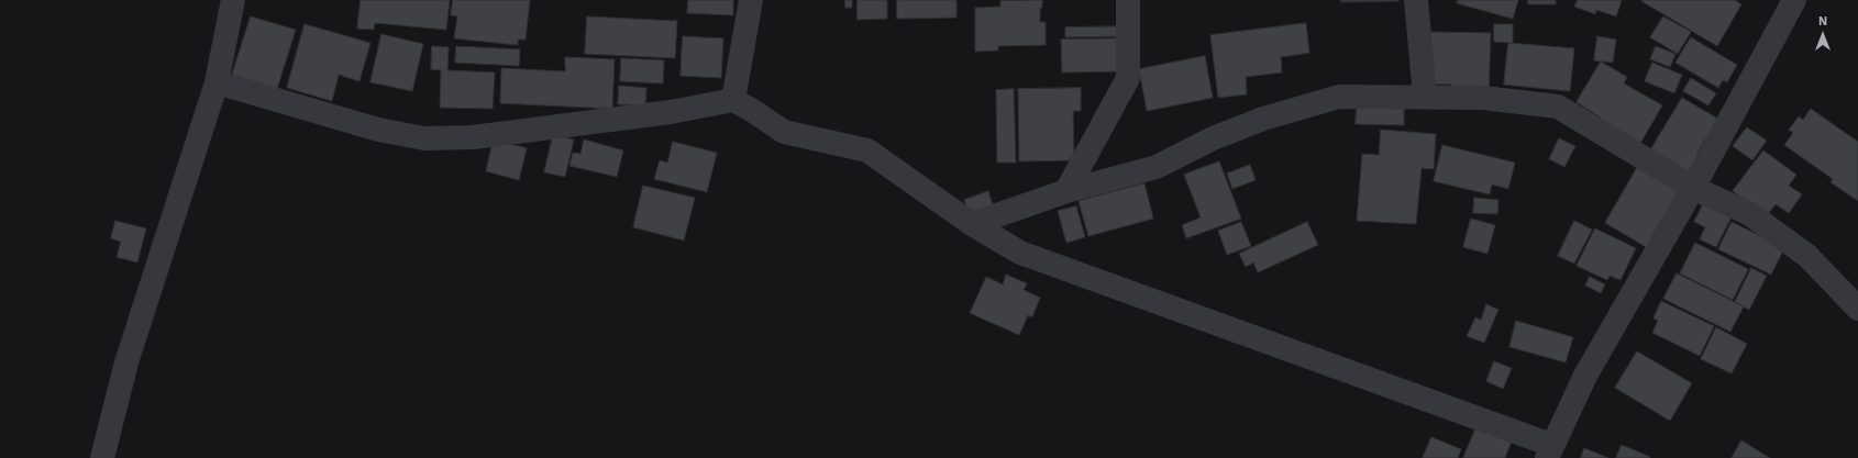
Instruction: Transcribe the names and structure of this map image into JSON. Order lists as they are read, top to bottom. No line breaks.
{"north":"top"}
